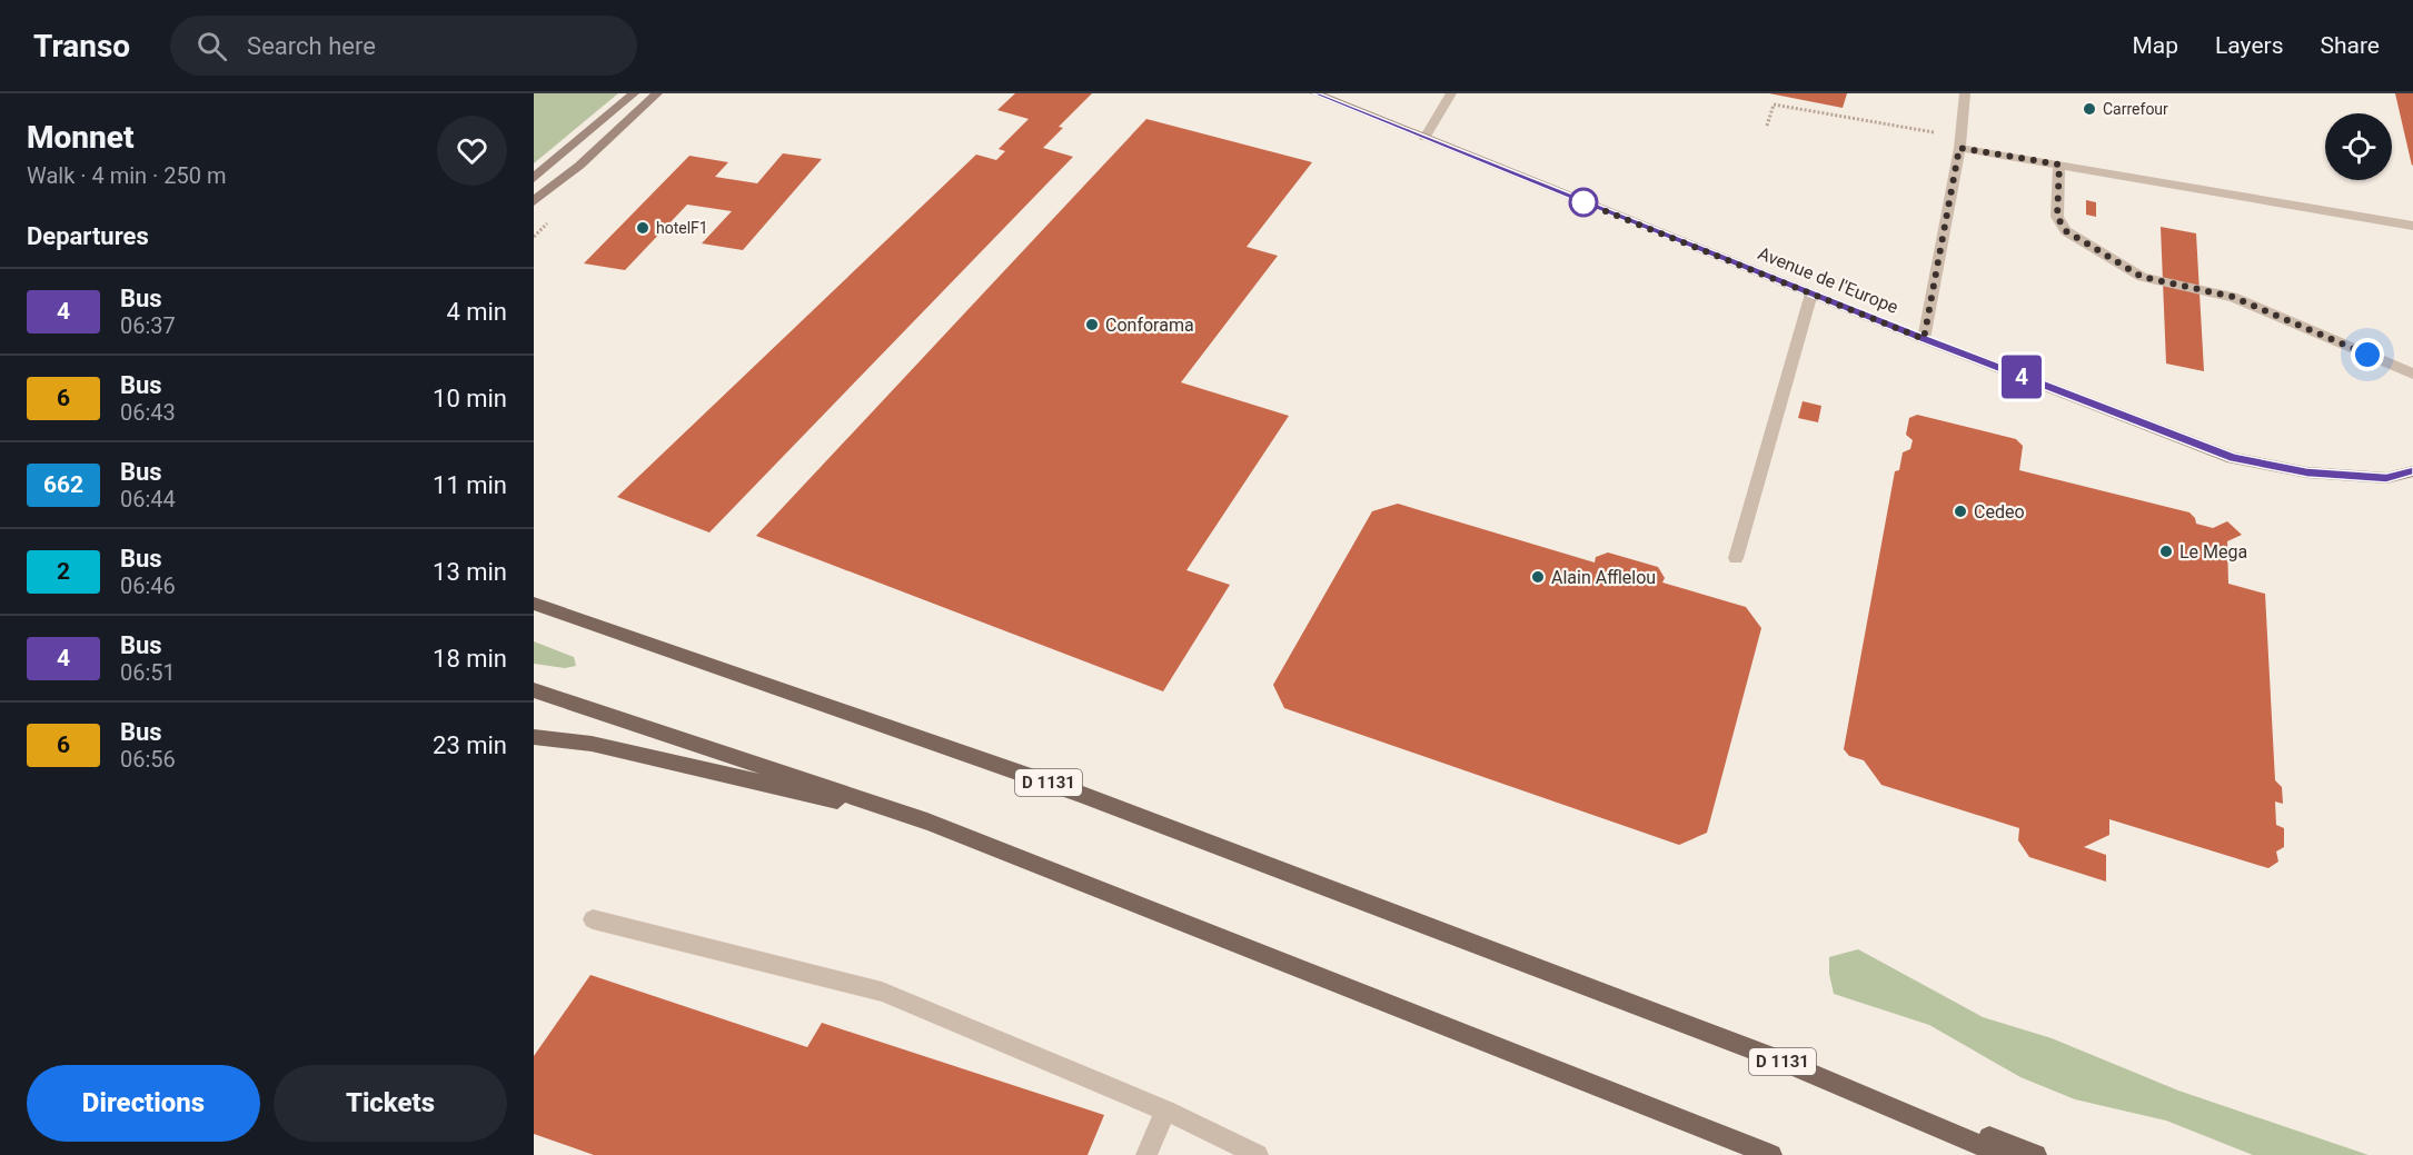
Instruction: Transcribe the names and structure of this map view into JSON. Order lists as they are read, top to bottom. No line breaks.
{"streets":{"main road":["D 1131"],"street":["Avenue de l'Europe"]},"places":["Carrefour","hotelF1","Conforama","Cedeo","Le Mega","Alain Afflelou"],"lines":["bus line 4"],"page":{"header":"Transo","search":"Search here","nav":["Map","Layers","Share"],"heading":[["Monnet","Walk · 4 min · 250 m"],"Departures"],"on_map":"4","list":[{"mark":"4","name":"Bus","note":"06:37","value":"4 min"},{"mark":"6","name":"Bus","note":"06:43","value":"10 min"},{"mark":"662","name":"Bus","note":"06:44","value":"11 min"},{"mark":"2","name":"Bus","note":"06:46","value":"13 min"},{"mark":"4","name":"Bus","note":"06:51","value":"18 min"},{"mark":"6","name":"Bus","note":"06:56","value":"23 min"}],"buttons":["Directions","Tickets"]}}
